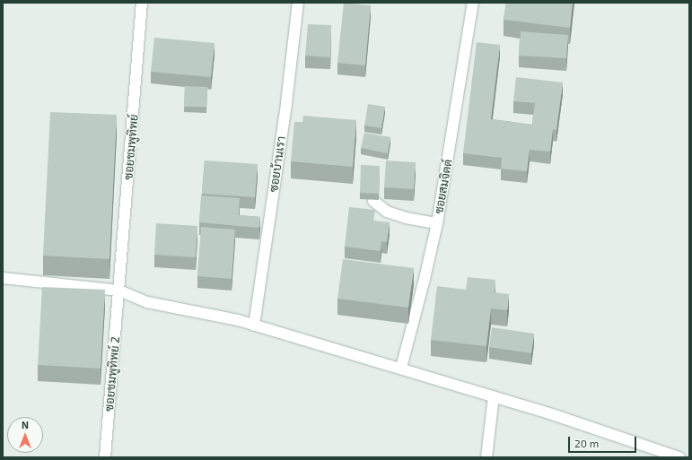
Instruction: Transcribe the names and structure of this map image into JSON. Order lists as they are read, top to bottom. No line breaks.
{"streets":{"street":["ซอยชมพูทิพย์","ซอยบ้านเรา","ซอยสมจิตต์","ซอยชมพูทิพย์ 2"]},"crossings":[["ซอยชมพูทิพย์","ซอยชมพูทิพย์ 2"]],"scale_bar":"20 m","north":"top"}
